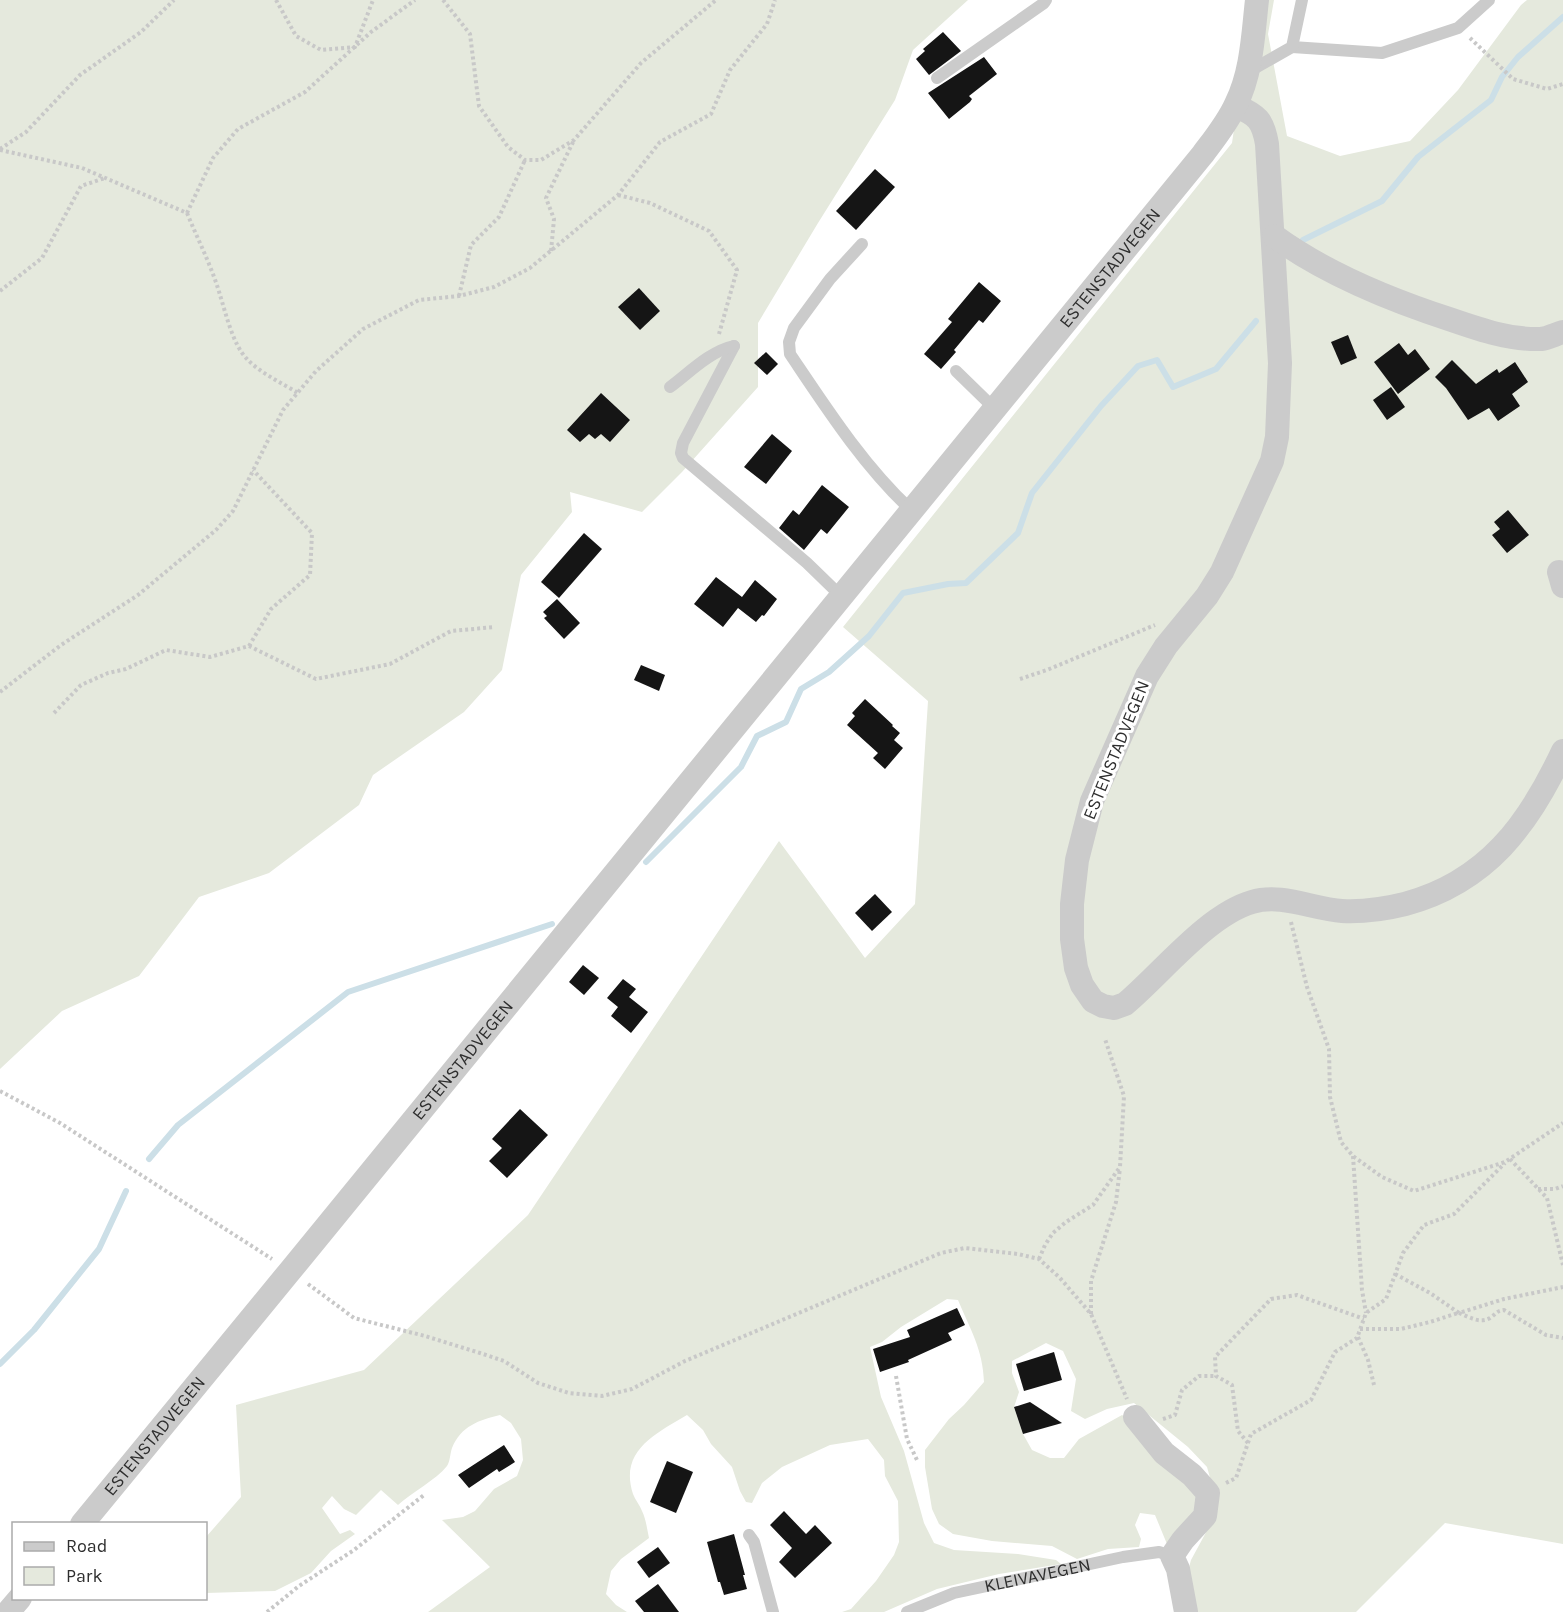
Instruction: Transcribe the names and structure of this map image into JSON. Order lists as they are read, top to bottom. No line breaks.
{"streets":{"street":["ESTENSTADVEGEN"],"lane":["KLEIVAVEGEN"]},"legend":["Road","Park"]}
